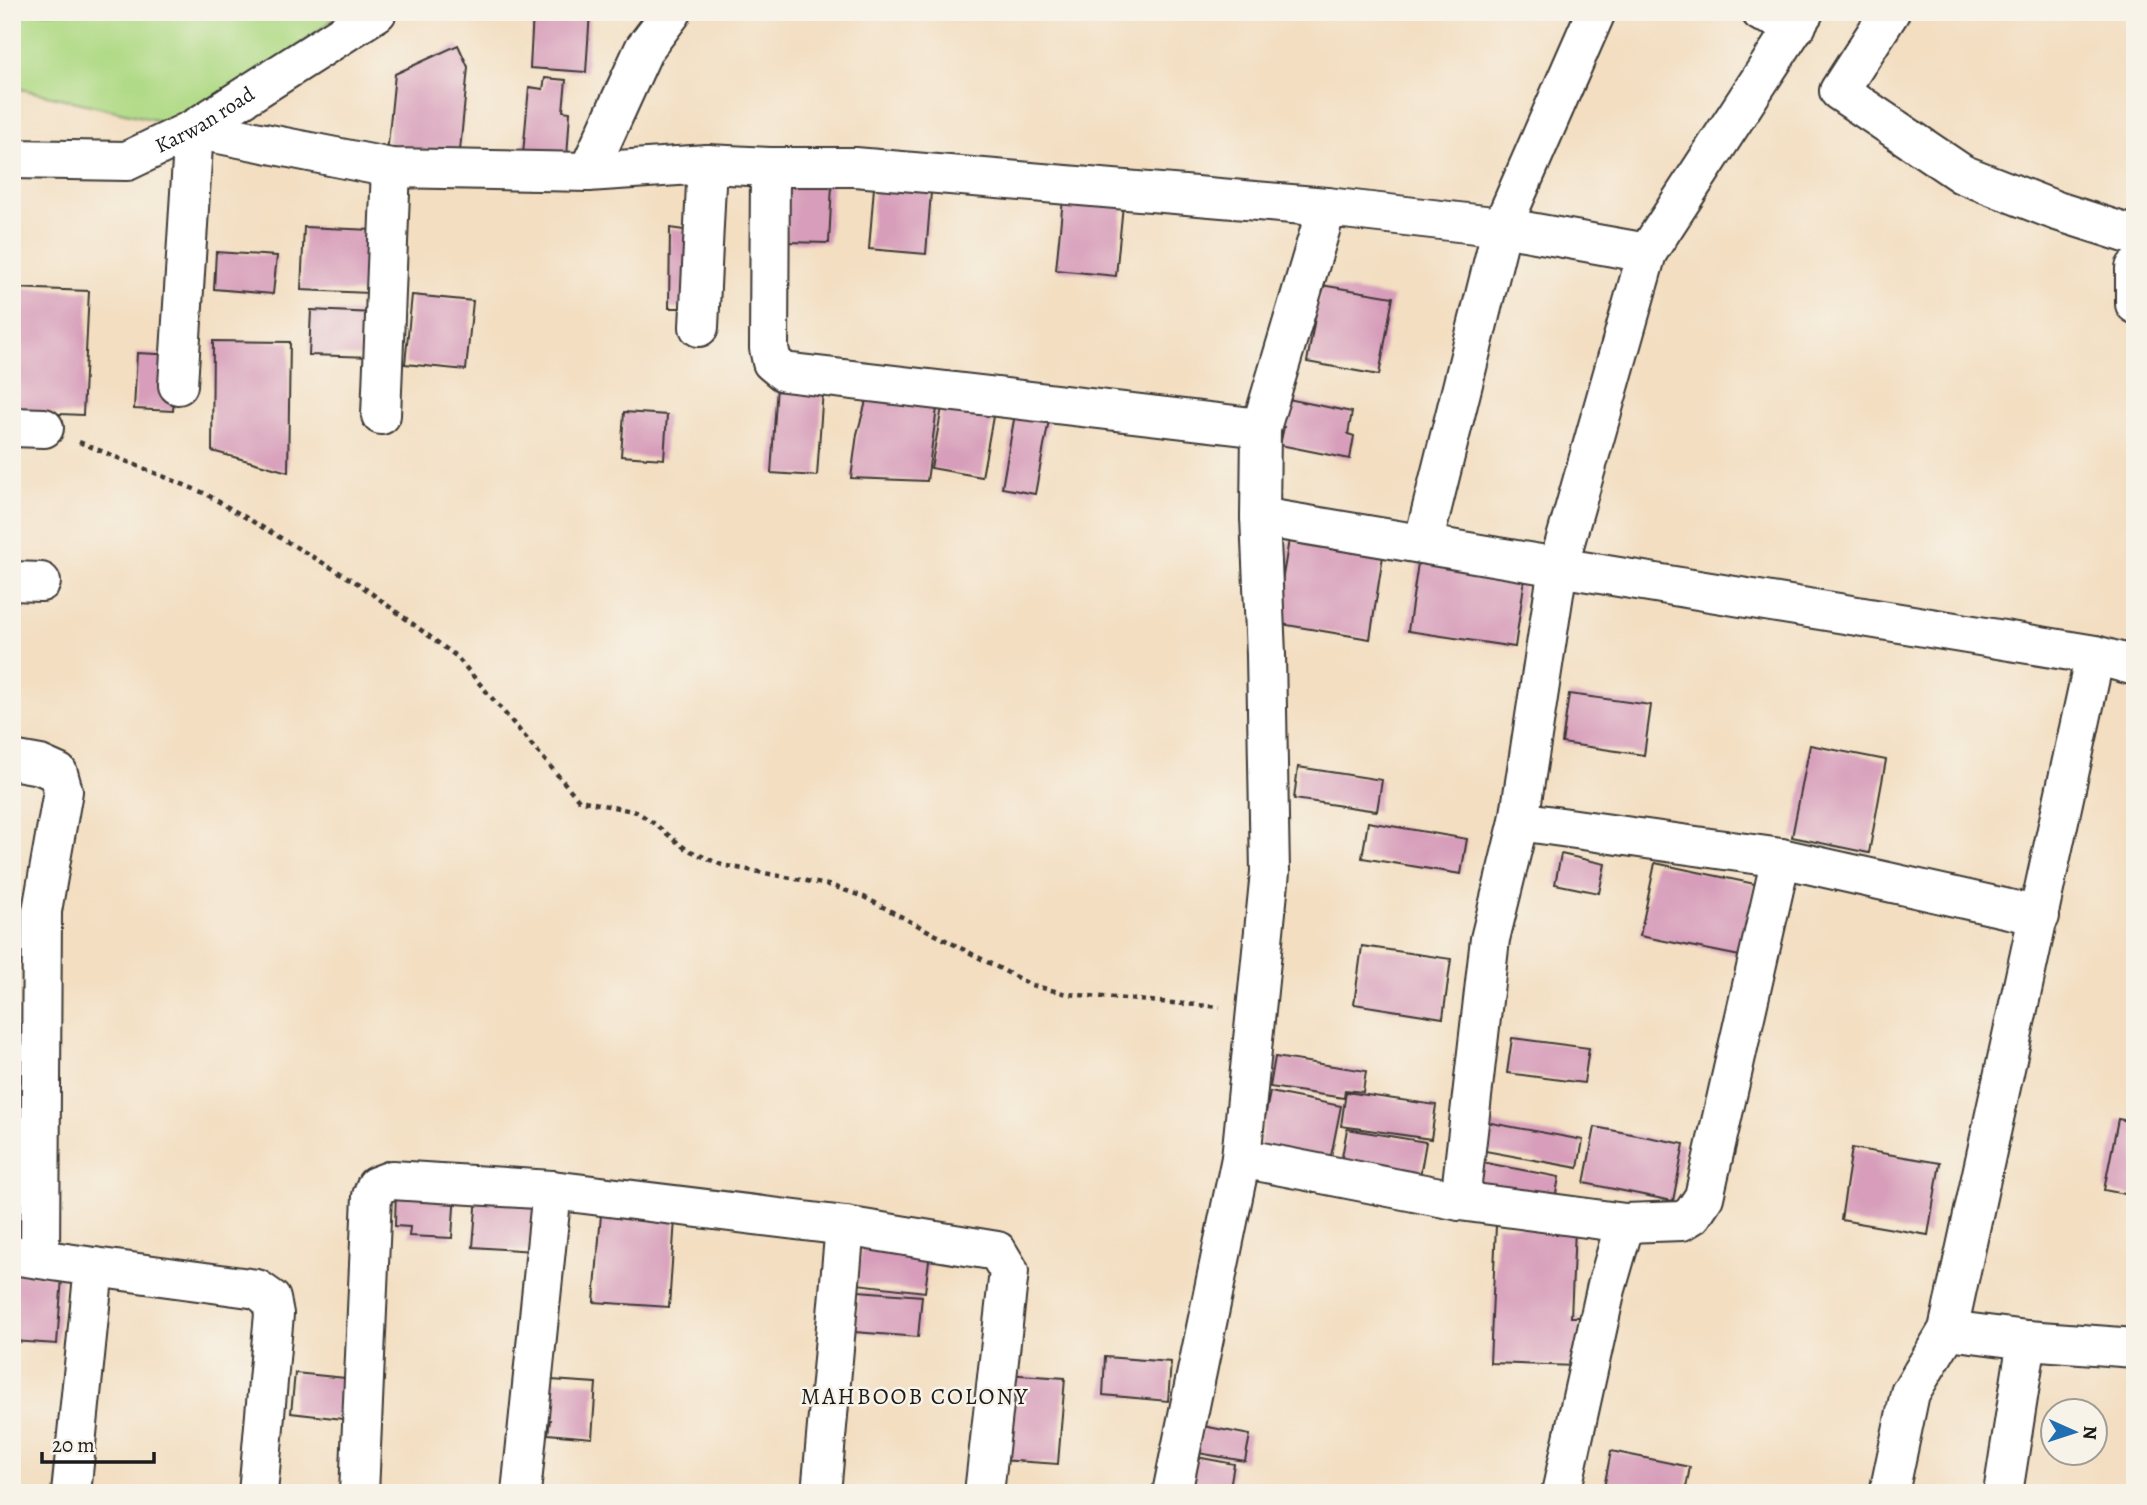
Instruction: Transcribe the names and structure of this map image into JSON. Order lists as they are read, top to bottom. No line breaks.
{"streets":{"street":["Karwan road"]},"districts":["MAHBOOB COLONY"],"scale_bar":"20 m","north":"right"}
